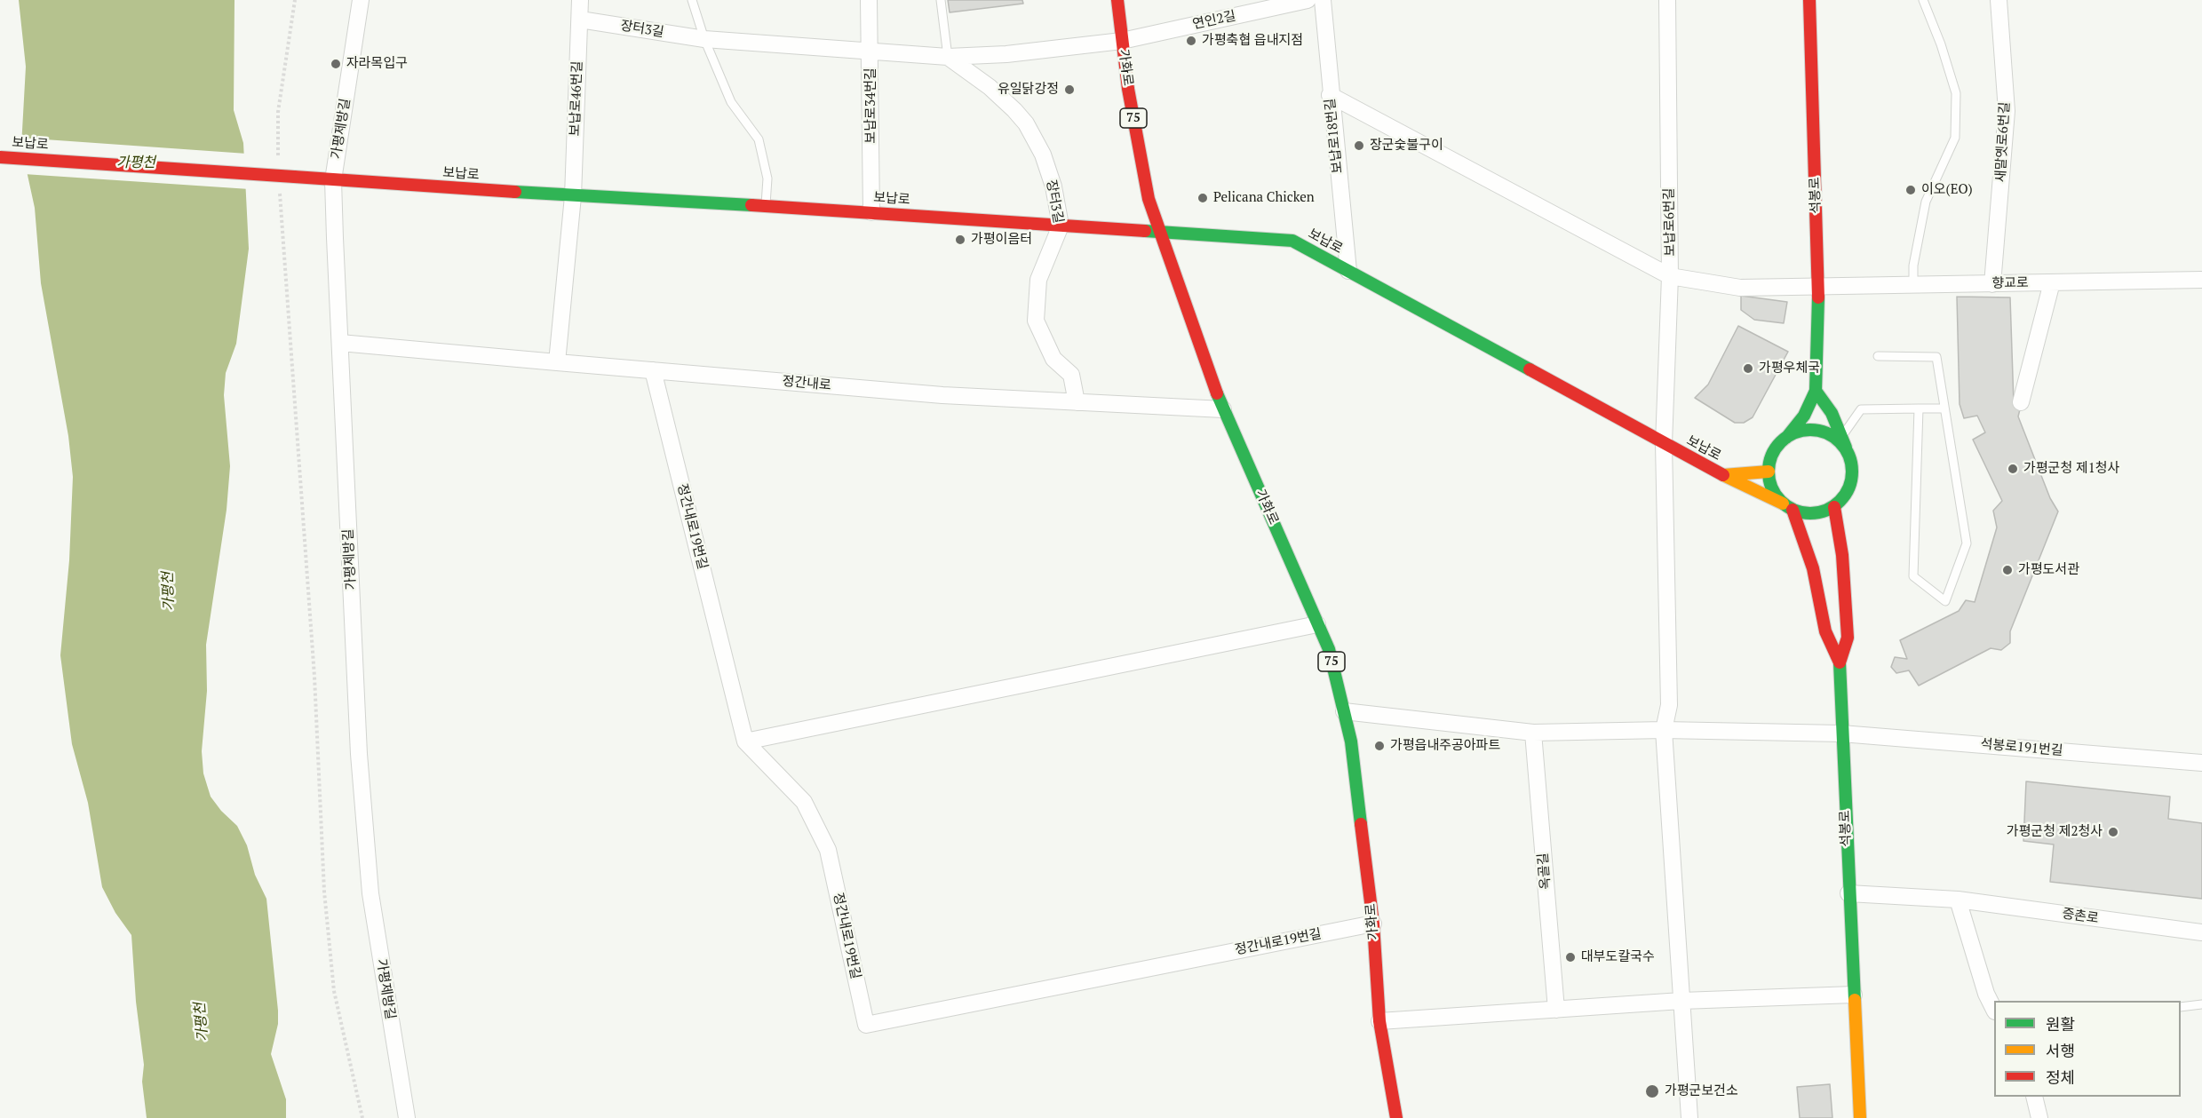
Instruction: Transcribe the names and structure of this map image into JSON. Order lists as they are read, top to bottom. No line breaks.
{"streets":{"main road":["가화로","75","보납로","석봉로"],"street":["연인2길","장터3길","보납로46번길","보납로34번길","가평제방길","보납로18번길","새말옛로6번길","보납로6번길","향교로","정간내로","정간내로19번길","석봉로191번길","옥골길","중촌로"]},"crossings":[["연인2길","장터3길"],["연인2길","가화로"],["장터3길","가화로"],["장터3길","보납로46번길"],["장터3길","보납로34번길"],["장터3길","보납로"],["장터3길","정간내로"],["가화로","보납로"],["가화로","정간내로"],["가화로","정간내로19번길"],["보납로46번길","보납로"],["보납로34번길","보납로"],["가평제방길","보납로"],["가평제방길","정간내로"],["보납로18번길","보납로"],["보납로18번길","향교로"],["새말옛로6번길","향교로"],["보납로","보납로6번길"],["석봉로","향교로"],["석봉로","석봉로191번길"],["석봉로","중촌로"],["보납로6번길","향교로"],["정간내로","정간내로19번길"]],"water":["가평천"],"places":["가평축협 읍내지점","자라목입구","유일닭강정","장군숯불구이","이오(EO)","Pelicana Chicken","가평이음터","가평우체국","가평군청 제1청사","가평도서관","가평읍내주공아파트","가평군청 제2청사","대부도칼국수","가평군보건소"],"legend":["원활","서행","정체"]}
